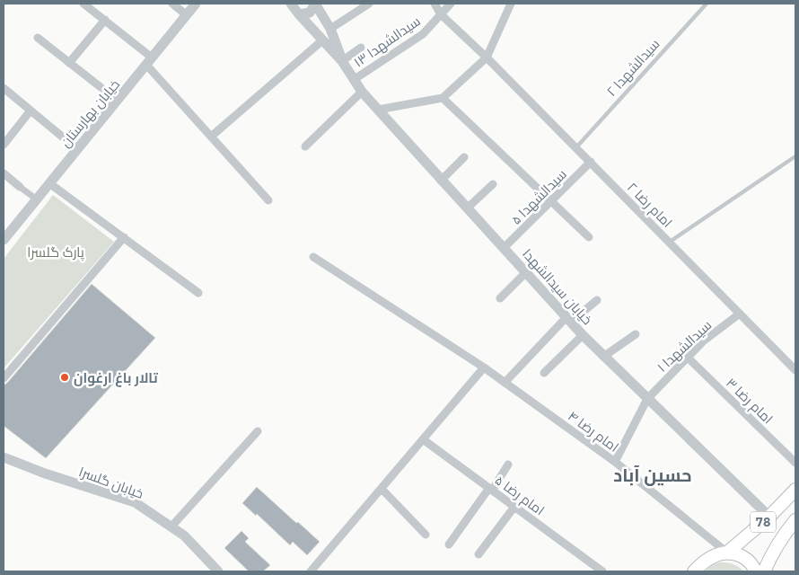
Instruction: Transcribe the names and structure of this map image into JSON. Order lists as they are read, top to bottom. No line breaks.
{"streets":{"main road":["78"],"street":["سیدالشهدا ۱۳","خیابان بهارستان","سیدالشهدا ۵","امام رضا ۲","خیابان سیدالشهدا","سیدالشهدا ۱","امام رضا ۳","امام رضا ۴","خیابان گلسرا","امام رضا ۵"],"lane":["سیدالشهدا ۲"]},"crossings":[["سیدالشهدا ۱۳","امام رضا ۲"],["سیدالشهدا ۱۳","خیابان سیدالشهدا"],["سیدالشهدا ۲","امام رضا ۲"],["سیدالشهدا ۵","امام رضا ۲"],["سیدالشهدا ۵","خیابان سیدالشهدا"],["امام رضا ۲","سیدالشهدا ۱"],["خیابان سیدالشهدا","سیدالشهدا ۱"],["خیابان سیدالشهدا","78"],["سیدالشهدا ۱","امام رضا ۳"],["امام رضا ۴","78"]],"districts":["حسین آباد"],"parks":["پارک گلسرا"],"places":["تالار باغ ارغوان"]}
